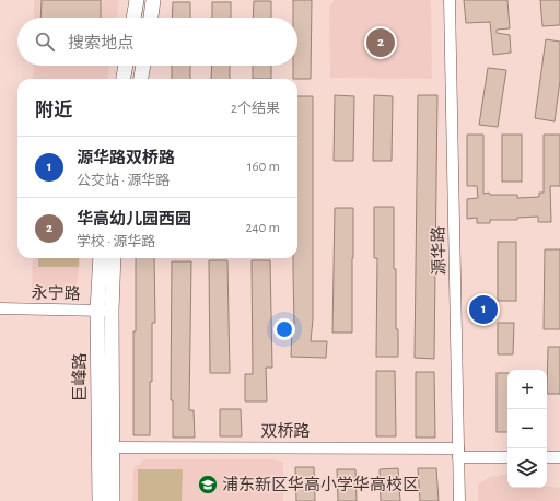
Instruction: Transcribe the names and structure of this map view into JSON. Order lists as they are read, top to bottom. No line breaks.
{"streets":{"main road":["巨峰路"],"street":["源华路","永宁路","双桥路"]},"crossings":[["源华路","双桥路"],["永宁路","巨峰路"],["巨峰路","双桥路"]],"places":{"school or university":["浦东新区华高小学华高校区"]},"page":{"search":"搜索地点","pins":["2","1"],"heading":["附近","2个结果"],"list":[{"mark":"1","name":"源华路双桥路","note":"公交站 · 源华路","value":"160 m"},{"mark":"2","name":"华高幼儿园西园","note":"学校 · 源华路","value":"240 m"}],"map_buttons":["+","−"]}}
